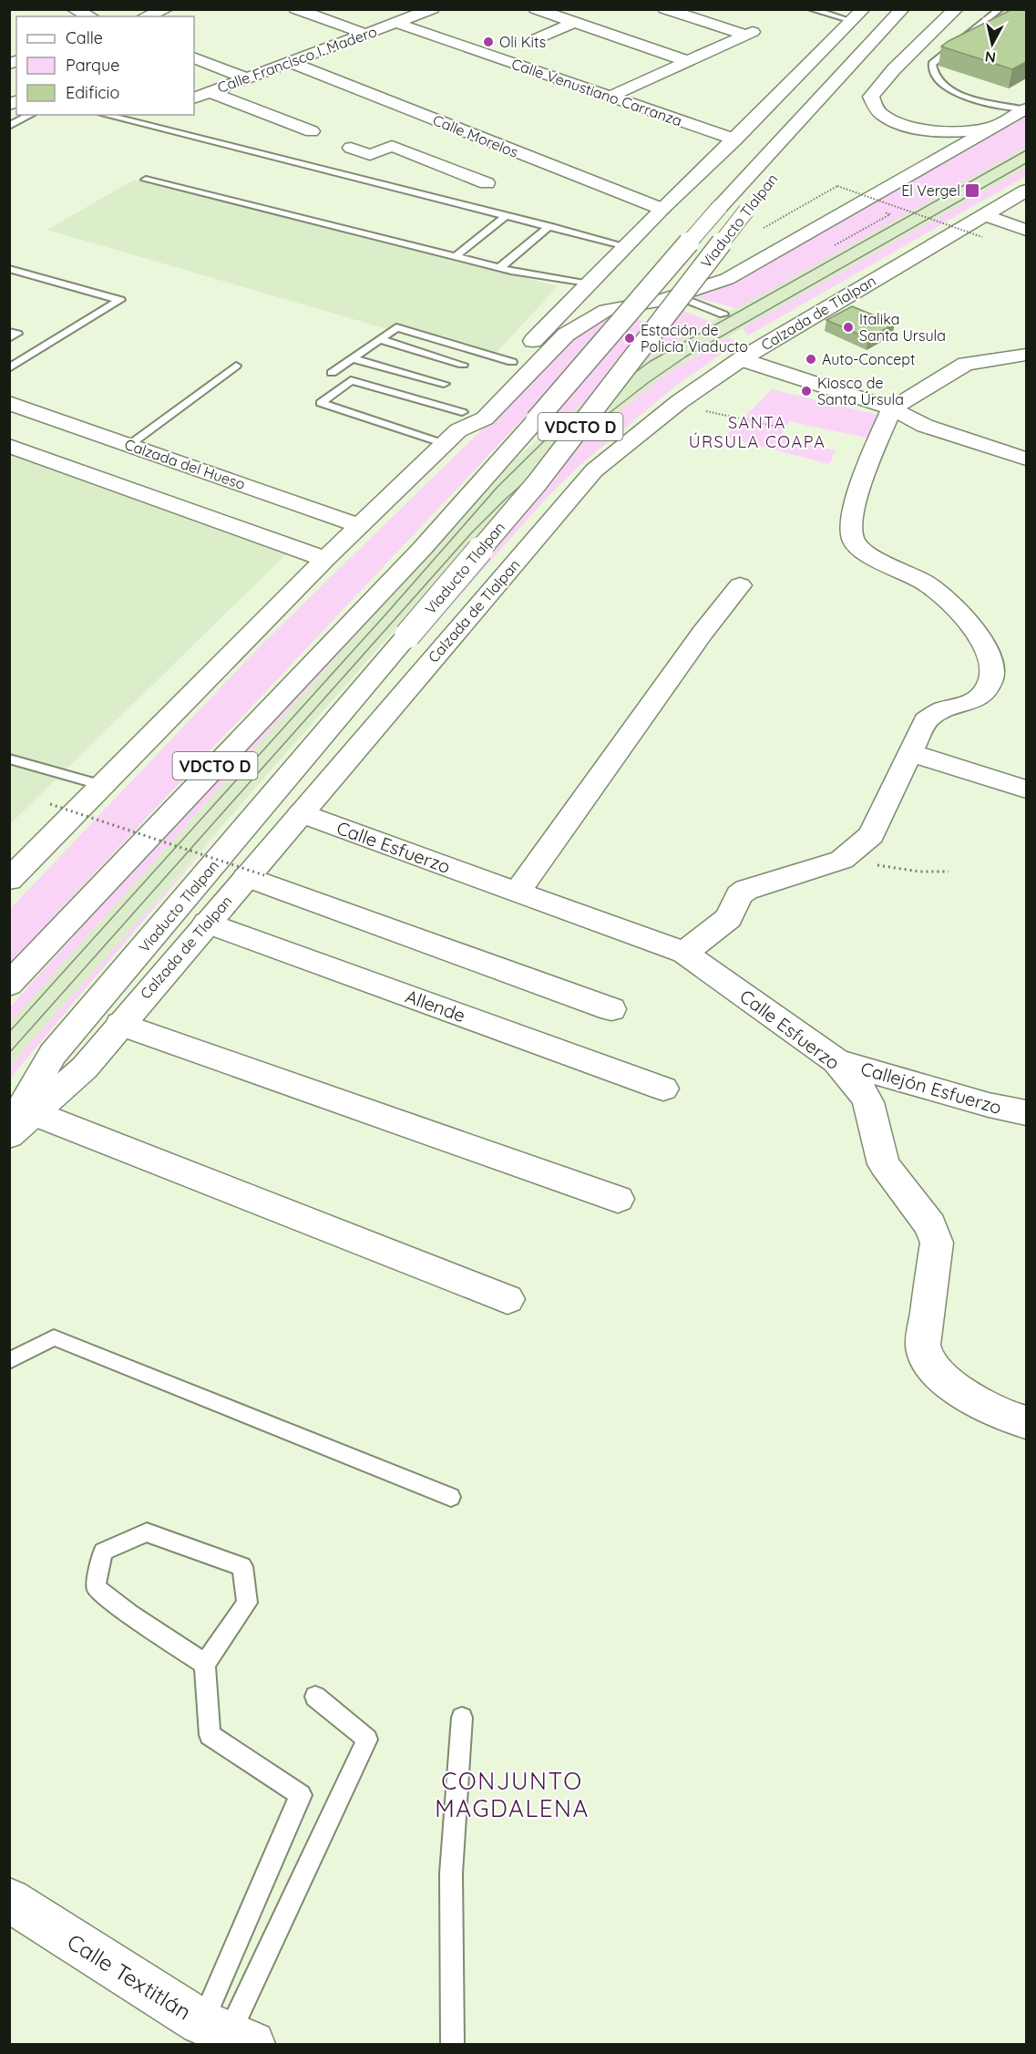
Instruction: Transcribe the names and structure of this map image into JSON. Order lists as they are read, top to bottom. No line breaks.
{"streets":{"main road":["Calle Francisco I. Madero","Calle Venustiano Carranza","Calle Morelos","Viaducto Tlalpan","Calzada de Tlalpan","VDCTO D","Calzada del Hueso","Calle Esfuerzo","Allende","Callejón Esfuerzo","Calle Textitlán"]},"crossings":[["Calle Francisco I. Madero","Calle Venustiano Carranza"],["Calle Francisco I. Madero","Calle Morelos"],["Viaducto Tlalpan","Calzada de Tlalpan"],["Calzada de Tlalpan","Calle Esfuerzo"],["Calzada de Tlalpan","Allende"],["Calle Esfuerzo","Callejón Esfuerzo"]],"districts":["SANTA ÚRSULA COAPA","CONJUNTO MAGDALENA"],"places":{"other":["Oli Kits","Italika Santa Ursula","Estación de Policía Viaducto","Auto-Concept","Kiosco de Santa Úrsula"],"transit":["El Vergel"]},"legend":["Calle","Parque","Edificio"],"north":"bottom"}
